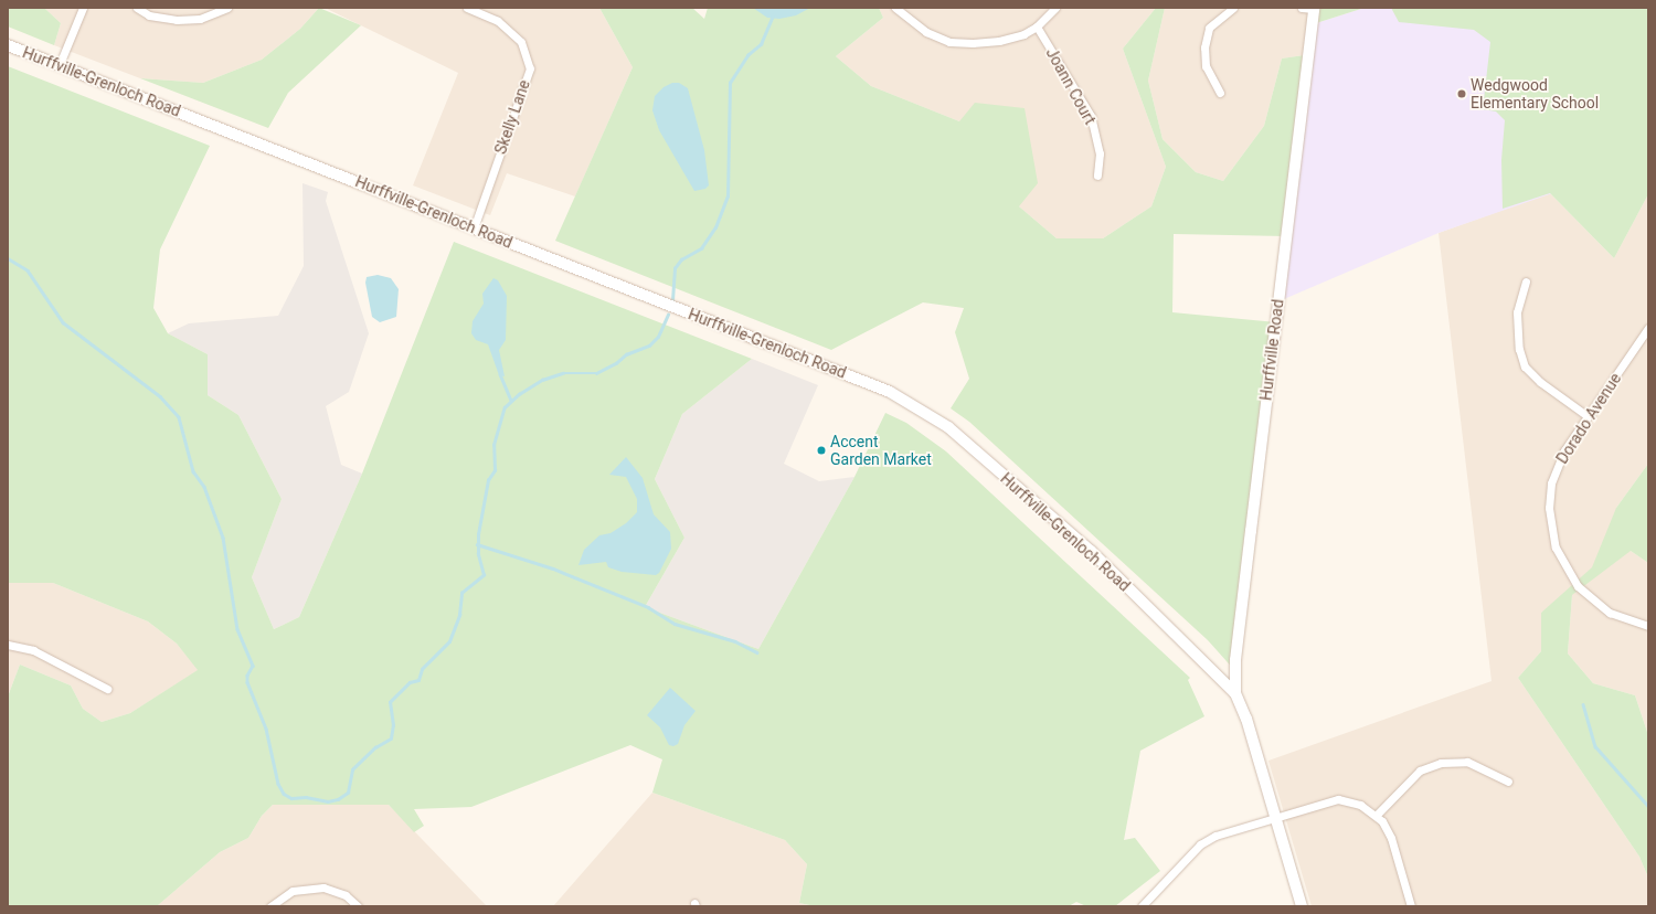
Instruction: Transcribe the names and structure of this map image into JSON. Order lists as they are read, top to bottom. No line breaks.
{"streets":{"main road":["Hurffville-Grenloch Road","Hurffville Road"],"street":["Joann Court","Skelly Lane","Dorado Avenue"]},"crossings":[["Hurffville-Grenloch Road","Skelly Lane"],["Hurffville-Grenloch Road","Hurffville Road"]],"places":["Wedgwood Elementary School","Accent Garden Market"]}
